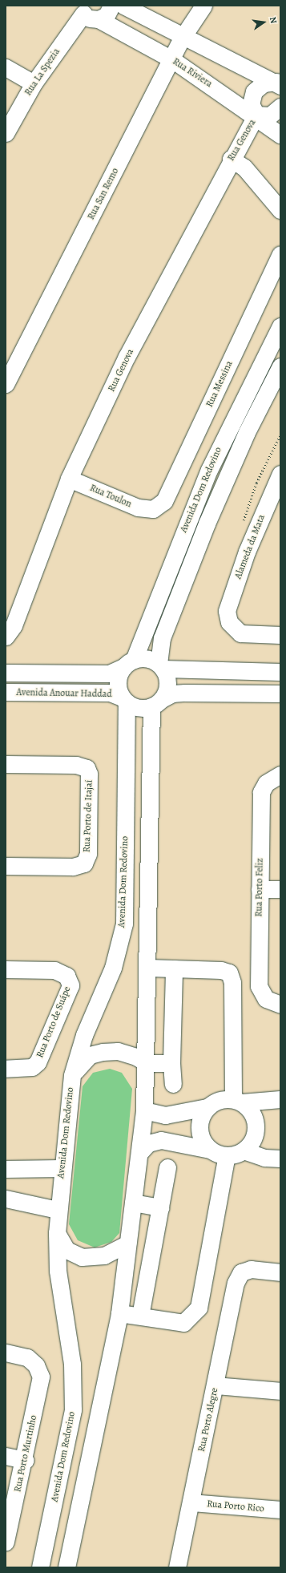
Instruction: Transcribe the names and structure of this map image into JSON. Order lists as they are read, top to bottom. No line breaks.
{"streets":{"street":["Rua La Spezia","Rua Riviera","Rua Genova","Rua San Remo","Rua Messina","Avenida Dom Redovino","Rua Toulon","Alameda da Mata","Avenida Anouar Haddad","Rua Porto de Itajaí","Rua Porto Feliz","Rua Porto de Suápe","Rua Porto Alegre","Rua Porto Murtinho","Rua Porto Rico"]},"crossings":[["Rua La Spezia","Rua Riviera"],["Rua Riviera","Rua Genova"],["Rua Riviera","Rua San Remo"],["Rua Genova","Rua Toulon"],["Rua Messina","Rua Toulon"],["Avenida Dom Redovino","Avenida Anouar Haddad"],["Rua Porto Alegre","Rua Porto Rico"]],"north":"right"}
